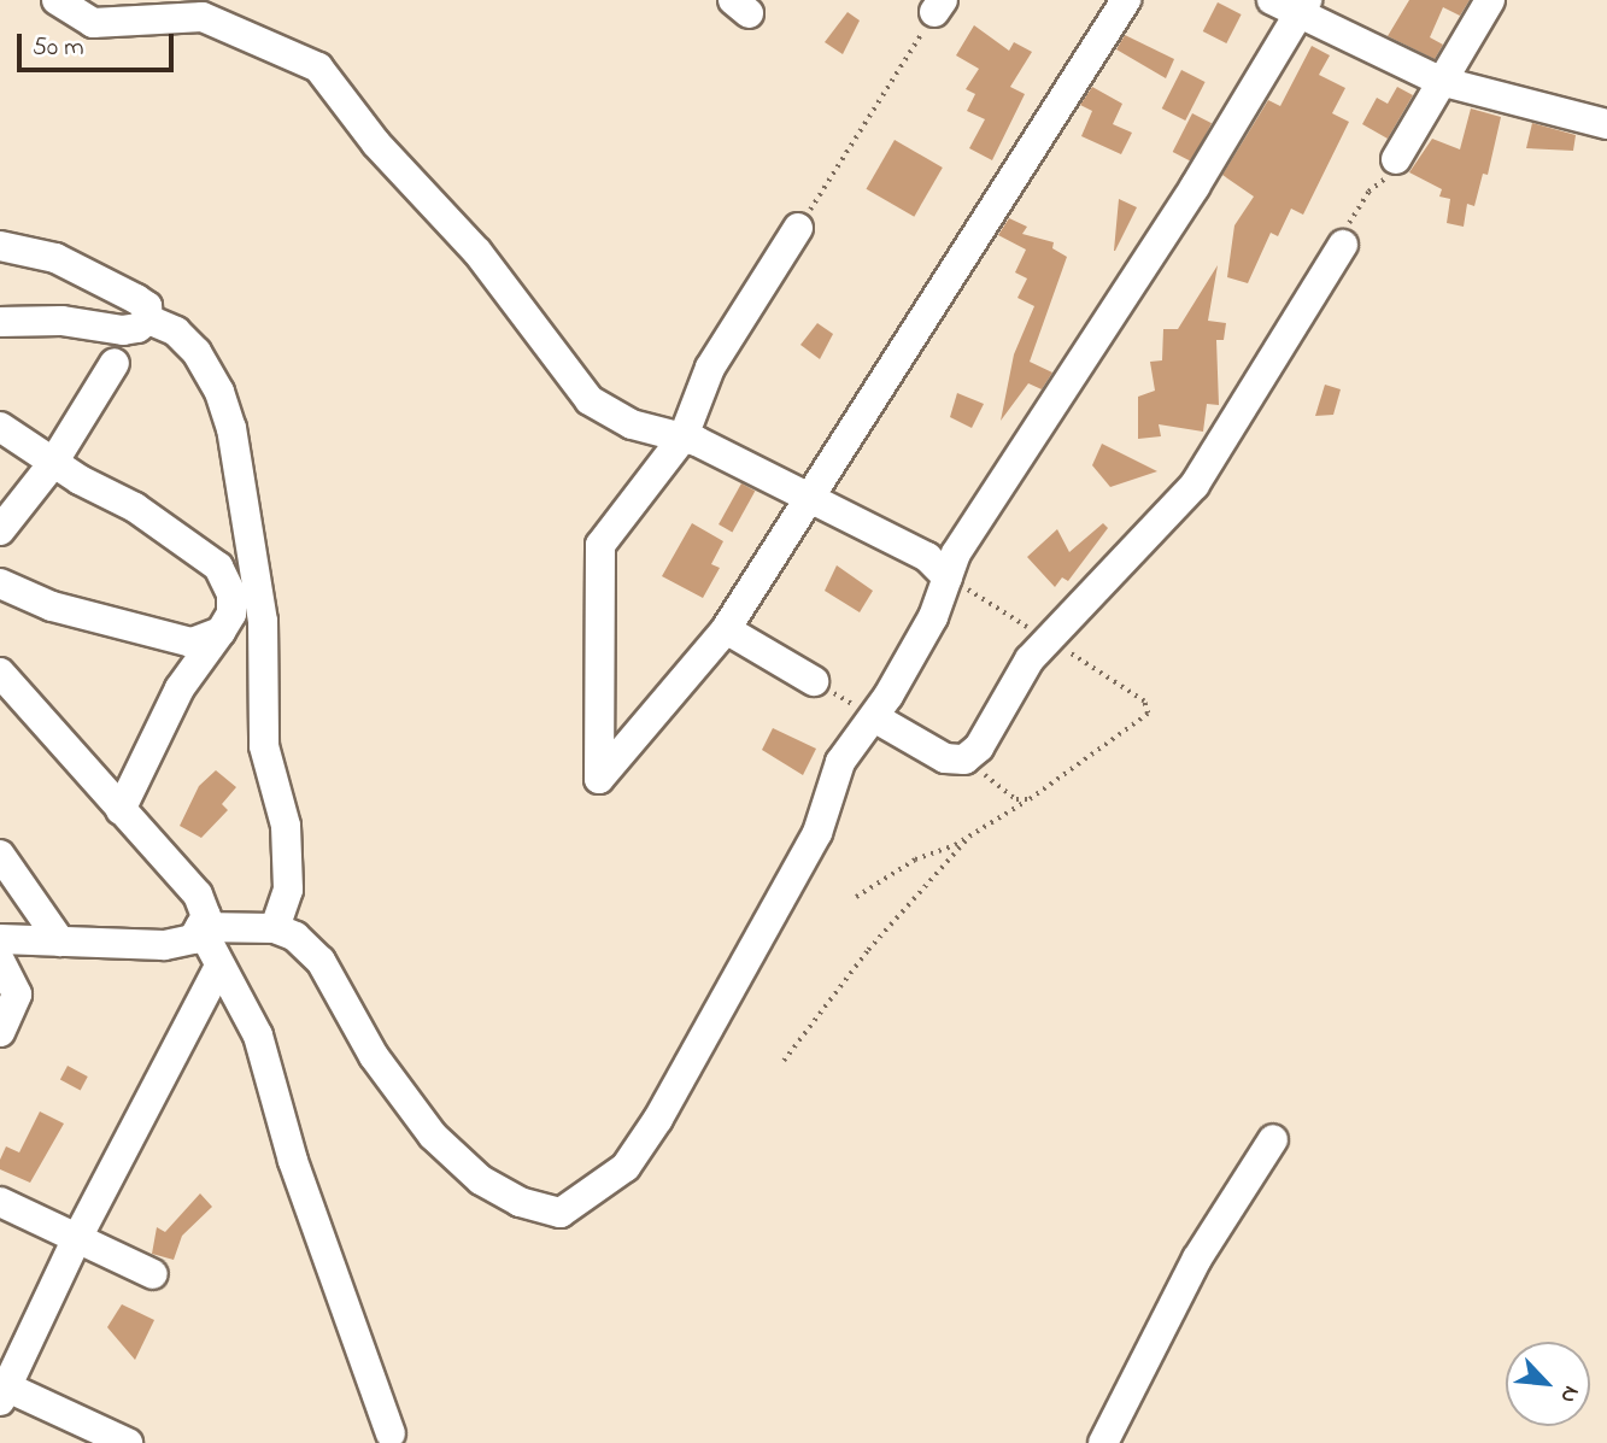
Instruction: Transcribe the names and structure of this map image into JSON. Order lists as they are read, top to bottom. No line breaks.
{"scale_bar":"50 m","north":"bottom right"}
